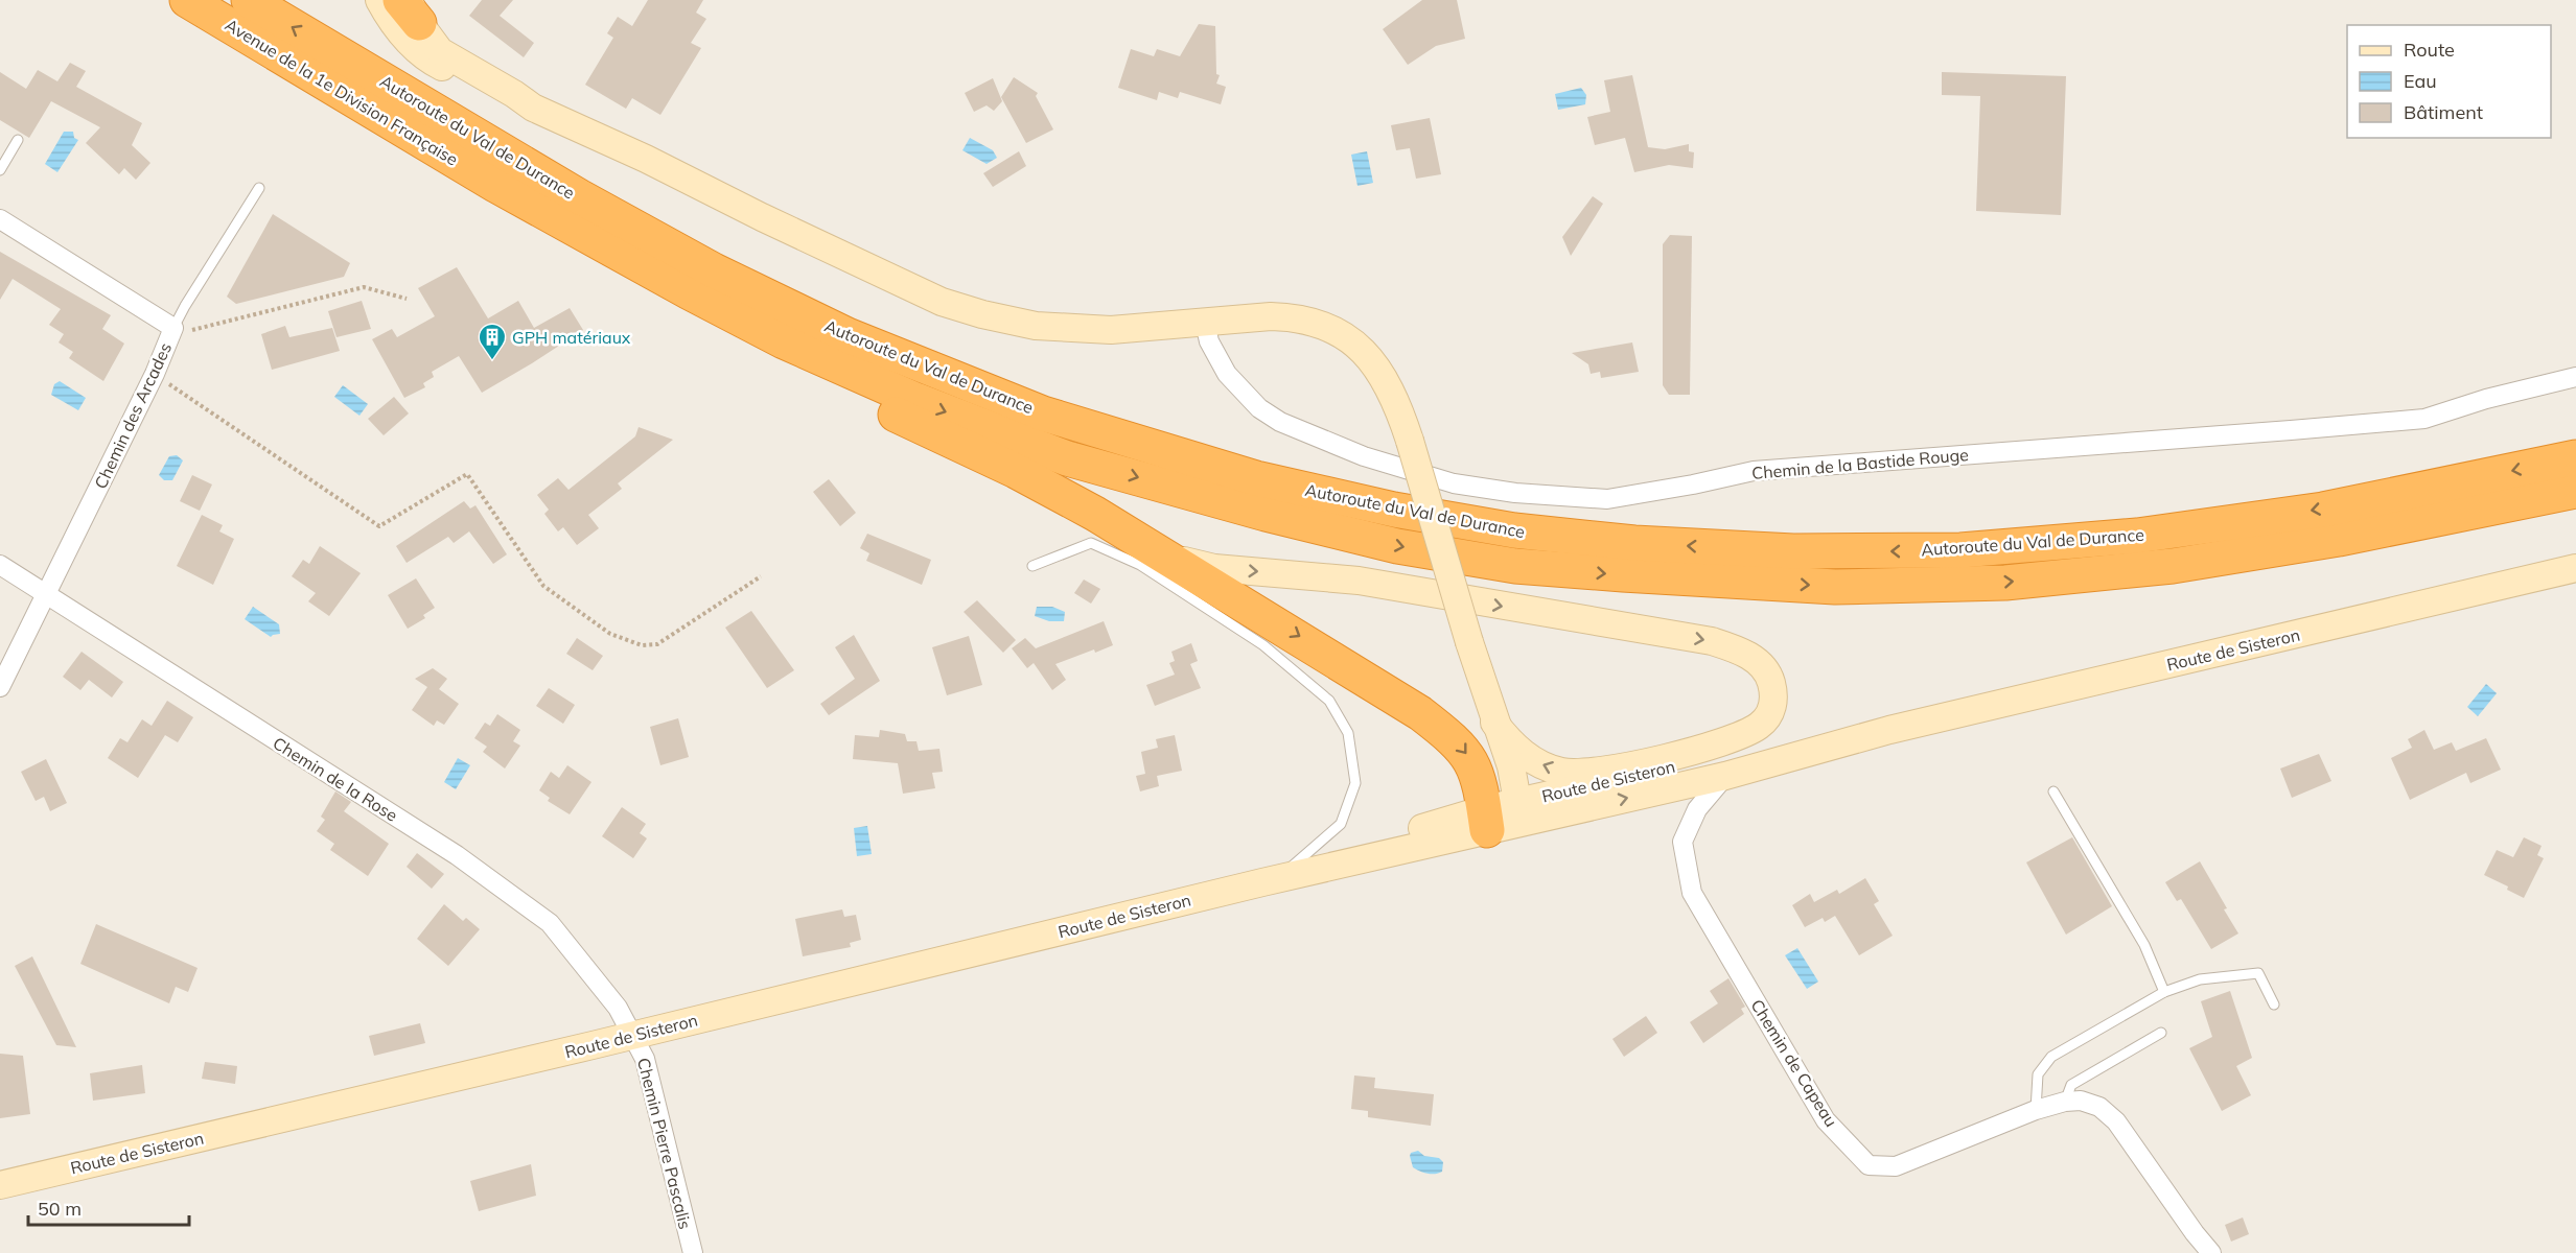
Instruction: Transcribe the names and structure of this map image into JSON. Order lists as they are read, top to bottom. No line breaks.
{"streets":{"highway":["Avenue de la 1e Division Française","Autoroute du Val de Durance"],"main road":["Route de Sisteron"],"street":["Chemin des Arcades","Chemin de la Bastide Rouge","Chemin de la Rose","Chemin de Capeau","Chemin Pierre Pascalis"]},"crossings":[["Avenue de la 1e Division Française","Autoroute du Val de Durance"],["Chemin des Arcades","Chemin de la Rose"],["Route de Sisteron","Chemin de la Rose"],["Route de Sisteron","Chemin de Capeau"],["Route de Sisteron","Chemin Pierre Pascalis"],["Chemin de la Rose","Chemin Pierre Pascalis"]],"places":{"building":["GPH matériaux"]},"legend":["Route","Eau","Bâtiment"],"scale_bar":"50 m"}
